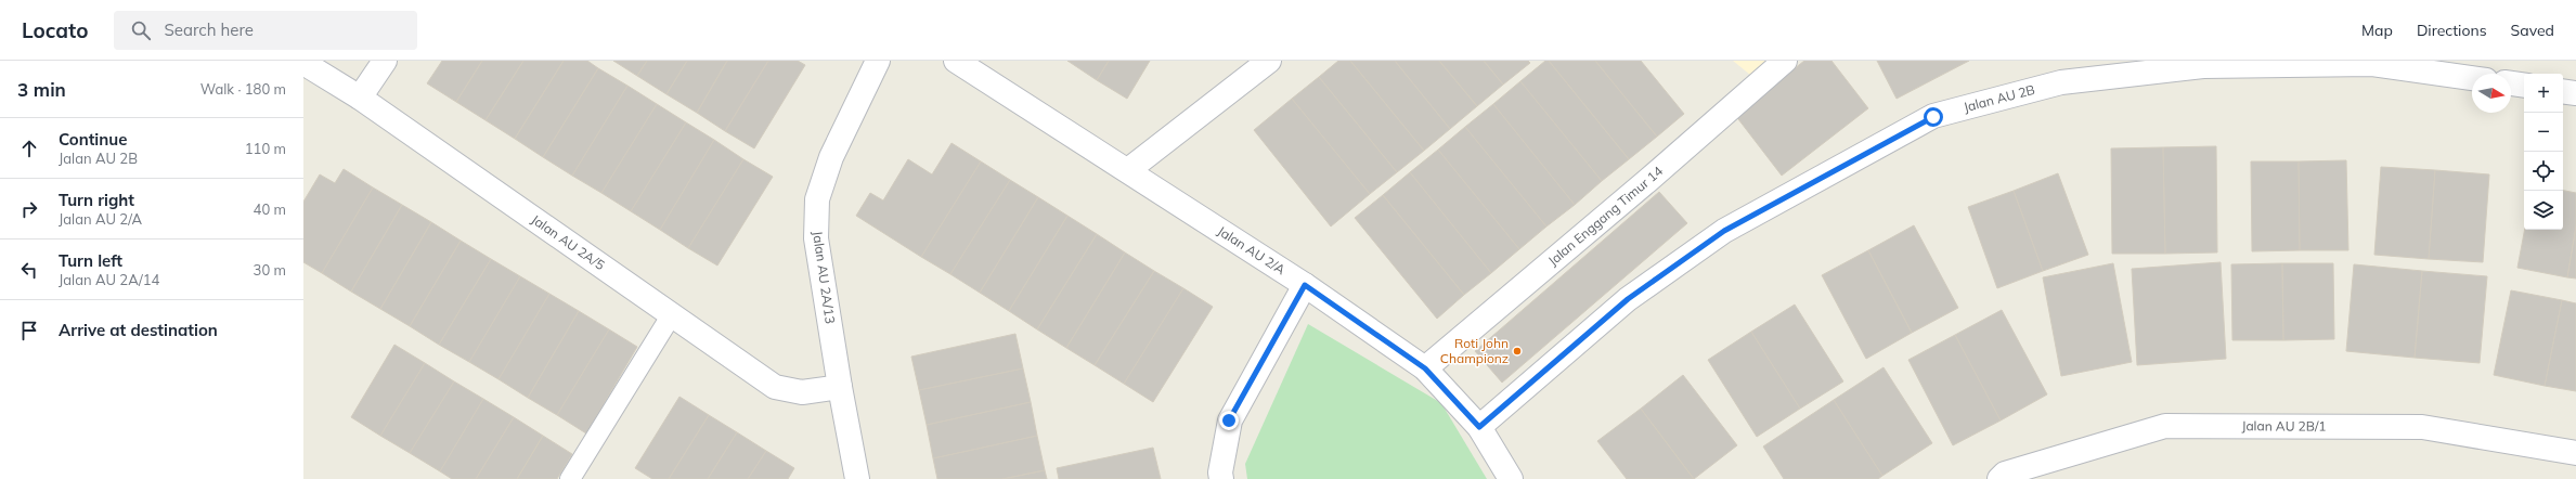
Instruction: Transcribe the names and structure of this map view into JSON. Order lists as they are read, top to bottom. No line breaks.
{"streets":{"street":["Jalan AU 2B","Jalan Enggang Timur 14","Jalan AU 2A/5","Jalan AU 2/A","Jalan AU 2A/13","Jalan AU 2B/1"]},"crossings":[["Jalan AU 2B","Jalan AU 2/A"],["Jalan Enggang Timur 14","Jalan AU 2/A"],["Jalan AU 2A/5","Jalan AU 2A/13"]],"places":["Roti John Championz"],"north":"right","page":{"header":"Locato","search":"Search here","nav":["Map","Directions","Saved"],"heading":["3 min","Walk · 180 m"],"map_buttons":["+","−"],"list":[["Continue","Jalan AU 2B","110 m"],["Turn right","Jalan AU 2/A","40 m"],["Turn left","Jalan AU 2A/14","30 m"],"Arrive at destination"]}}
